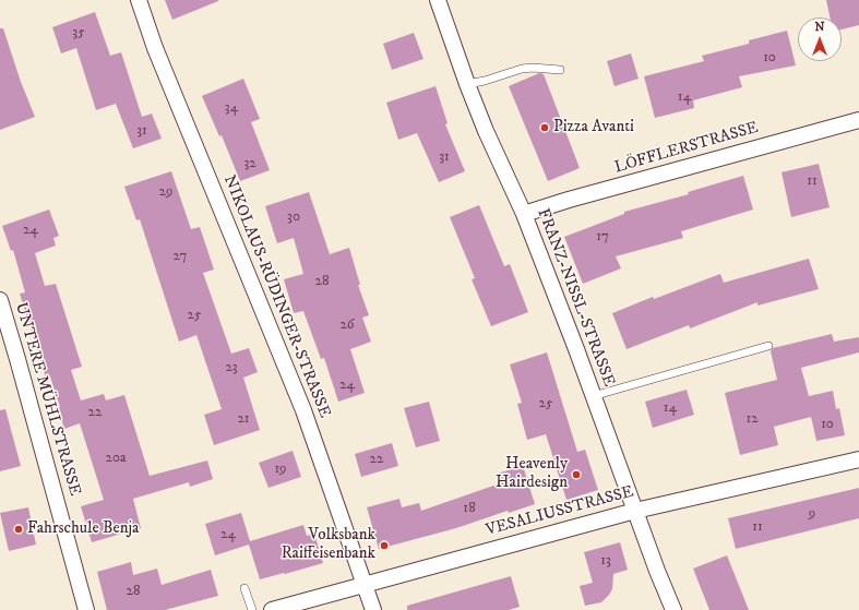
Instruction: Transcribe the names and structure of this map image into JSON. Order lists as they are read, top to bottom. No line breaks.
{"streets":{"street":["LÖFFLERSTRASSE","NIKOLAUS-RÜDINGER-STRASSE","FRANZ-NISSL-STRASSE","UNTERE MÜHLSTRASSE","VESALIUSSTRASSE"]},"crossings":[["LÖFFLERSTRASSE","FRANZ-NISSL-STRASSE"],["NIKOLAUS-RÜDINGER-STRASSE","VESALIUSSTRASSE"],["FRANZ-NISSL-STRASSE","VESALIUSSTRASSE"]],"places":["Pizza Avanti","Heavenly Hairdesign","Fahrschule Benja","Volksbank Raiffeisenbank"],"house_numbers":["35","10","14","34","31","31","32","11","29","30","24","17","27","28","25","26","23","24","25","14","22","21","12","10","20a","22","19","18","9","11","24","13","28"],"north":"top"}
